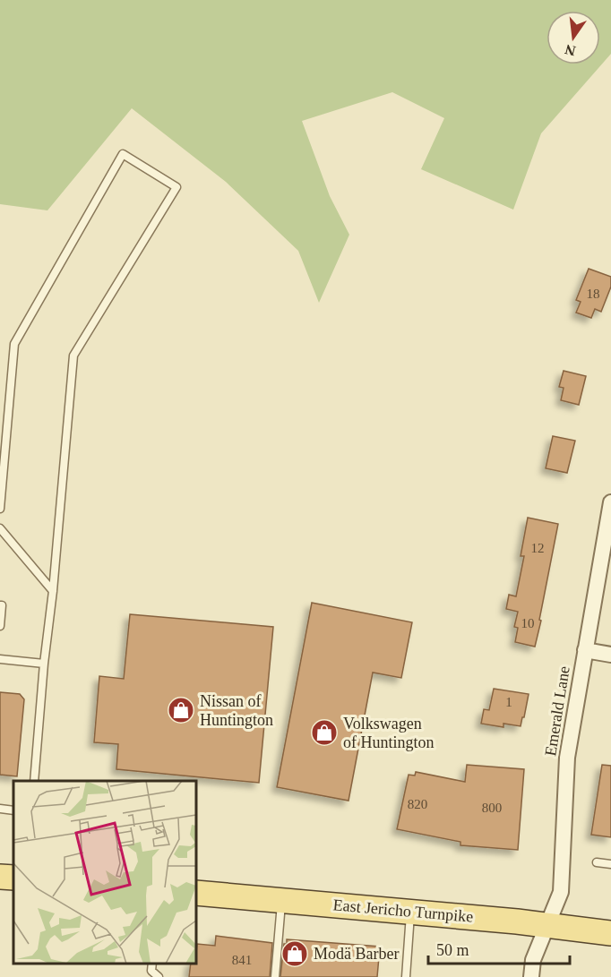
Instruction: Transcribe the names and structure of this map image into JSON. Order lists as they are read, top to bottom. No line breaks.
{"streets":{"main road":["East Jericho Turnpike"],"street":["Emerald Lane"]},"crossings":[["Emerald Lane","East Jericho Turnpike"]],"places":{"shop":["Nissan of Huntington","Volkswagen of Huntington","Modä Barber"]},"house_numbers":["18","12","10","1","820","800","841"],"scale_bar":"50 m","north":"bottom"}
